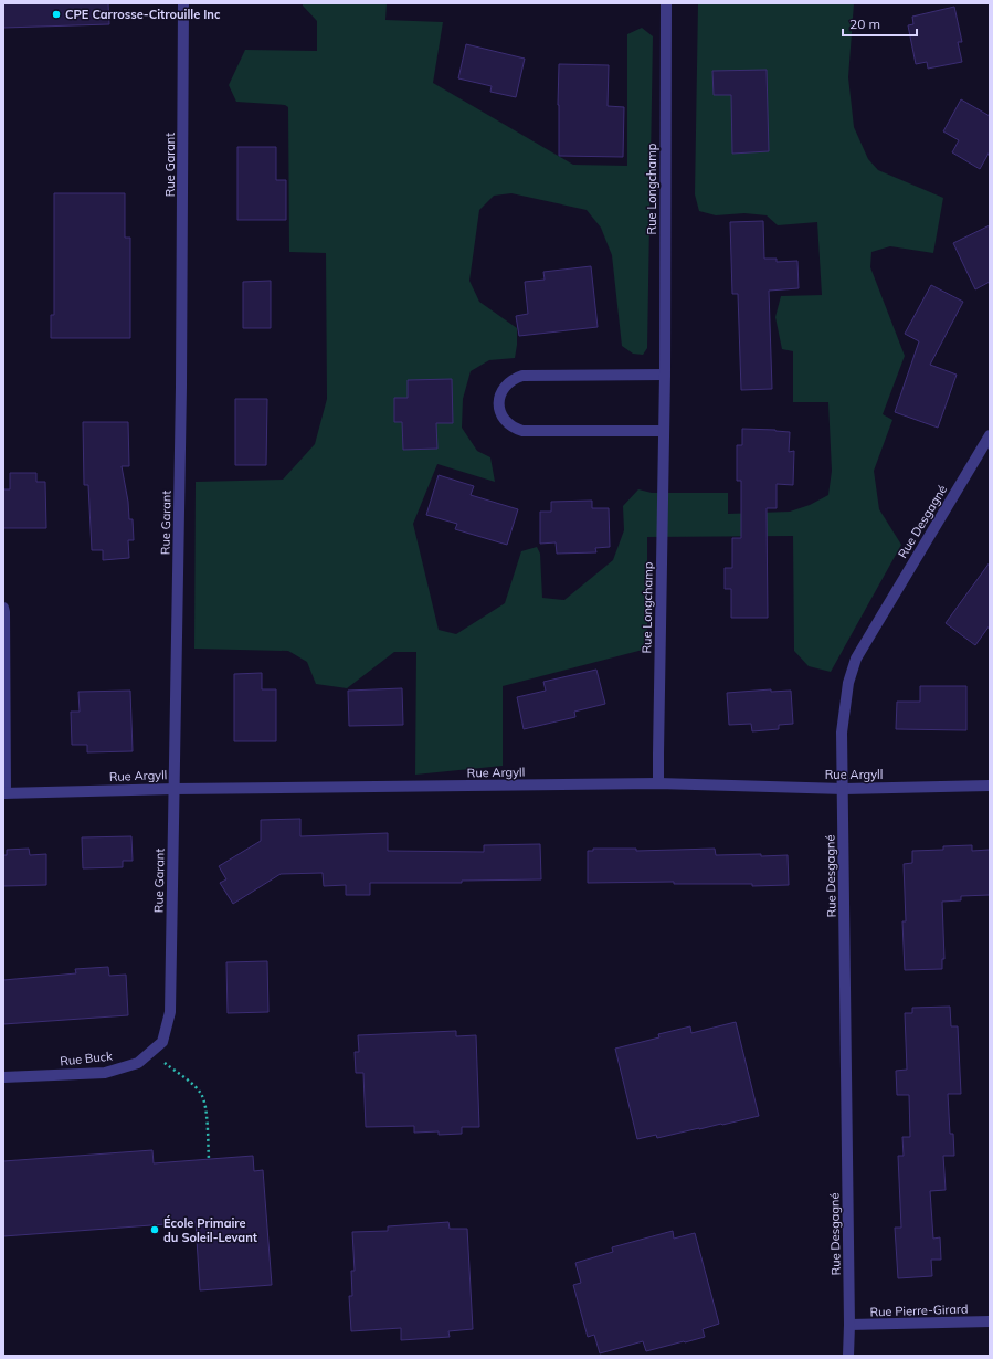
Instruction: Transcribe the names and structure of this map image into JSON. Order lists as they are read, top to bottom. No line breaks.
{"streets":{"street":["Rue Garant","Rue Longchamp","Rue Desgagné","Rue Argyll","Rue Buck","Rue Pierre-Girard"]},"crossings":[["Rue Garant","Rue Argyll"],["Rue Garant","Rue Buck"],["Rue Longchamp","Rue Argyll"],["Rue Desgagné","Rue Argyll"],["Rue Desgagné","Rue Pierre-Girard"]],"places":["CPE Carrosse-Citrouille Inc","École Primaire du Soleil-Levant"],"scale_bar":"20 m"}
